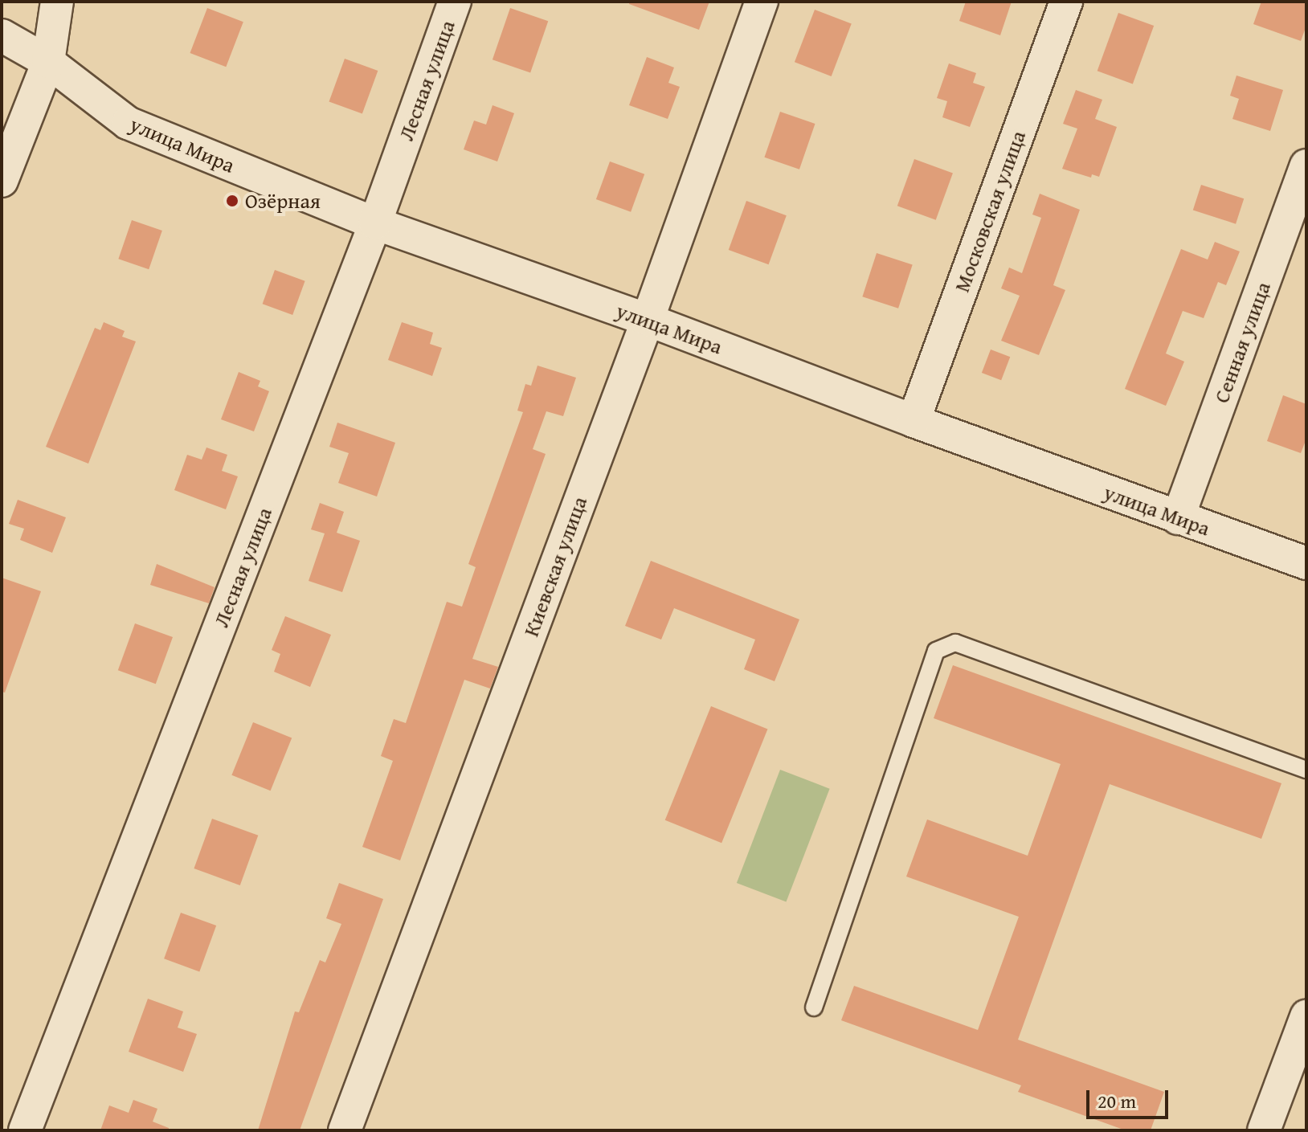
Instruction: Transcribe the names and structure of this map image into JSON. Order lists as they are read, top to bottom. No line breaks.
{"streets":{"street":["Лесная улица","улица Мира","Московская улица","Сенная улица","Киевская улица"]},"crossings":[["Лесная улица","улица Мира"],["улица Мира","Московская улица"],["улица Мира","Сенная улица"],["улица Мира","Киевская улица"]],"places":["Озёрная"],"scale_bar":"20 m"}
